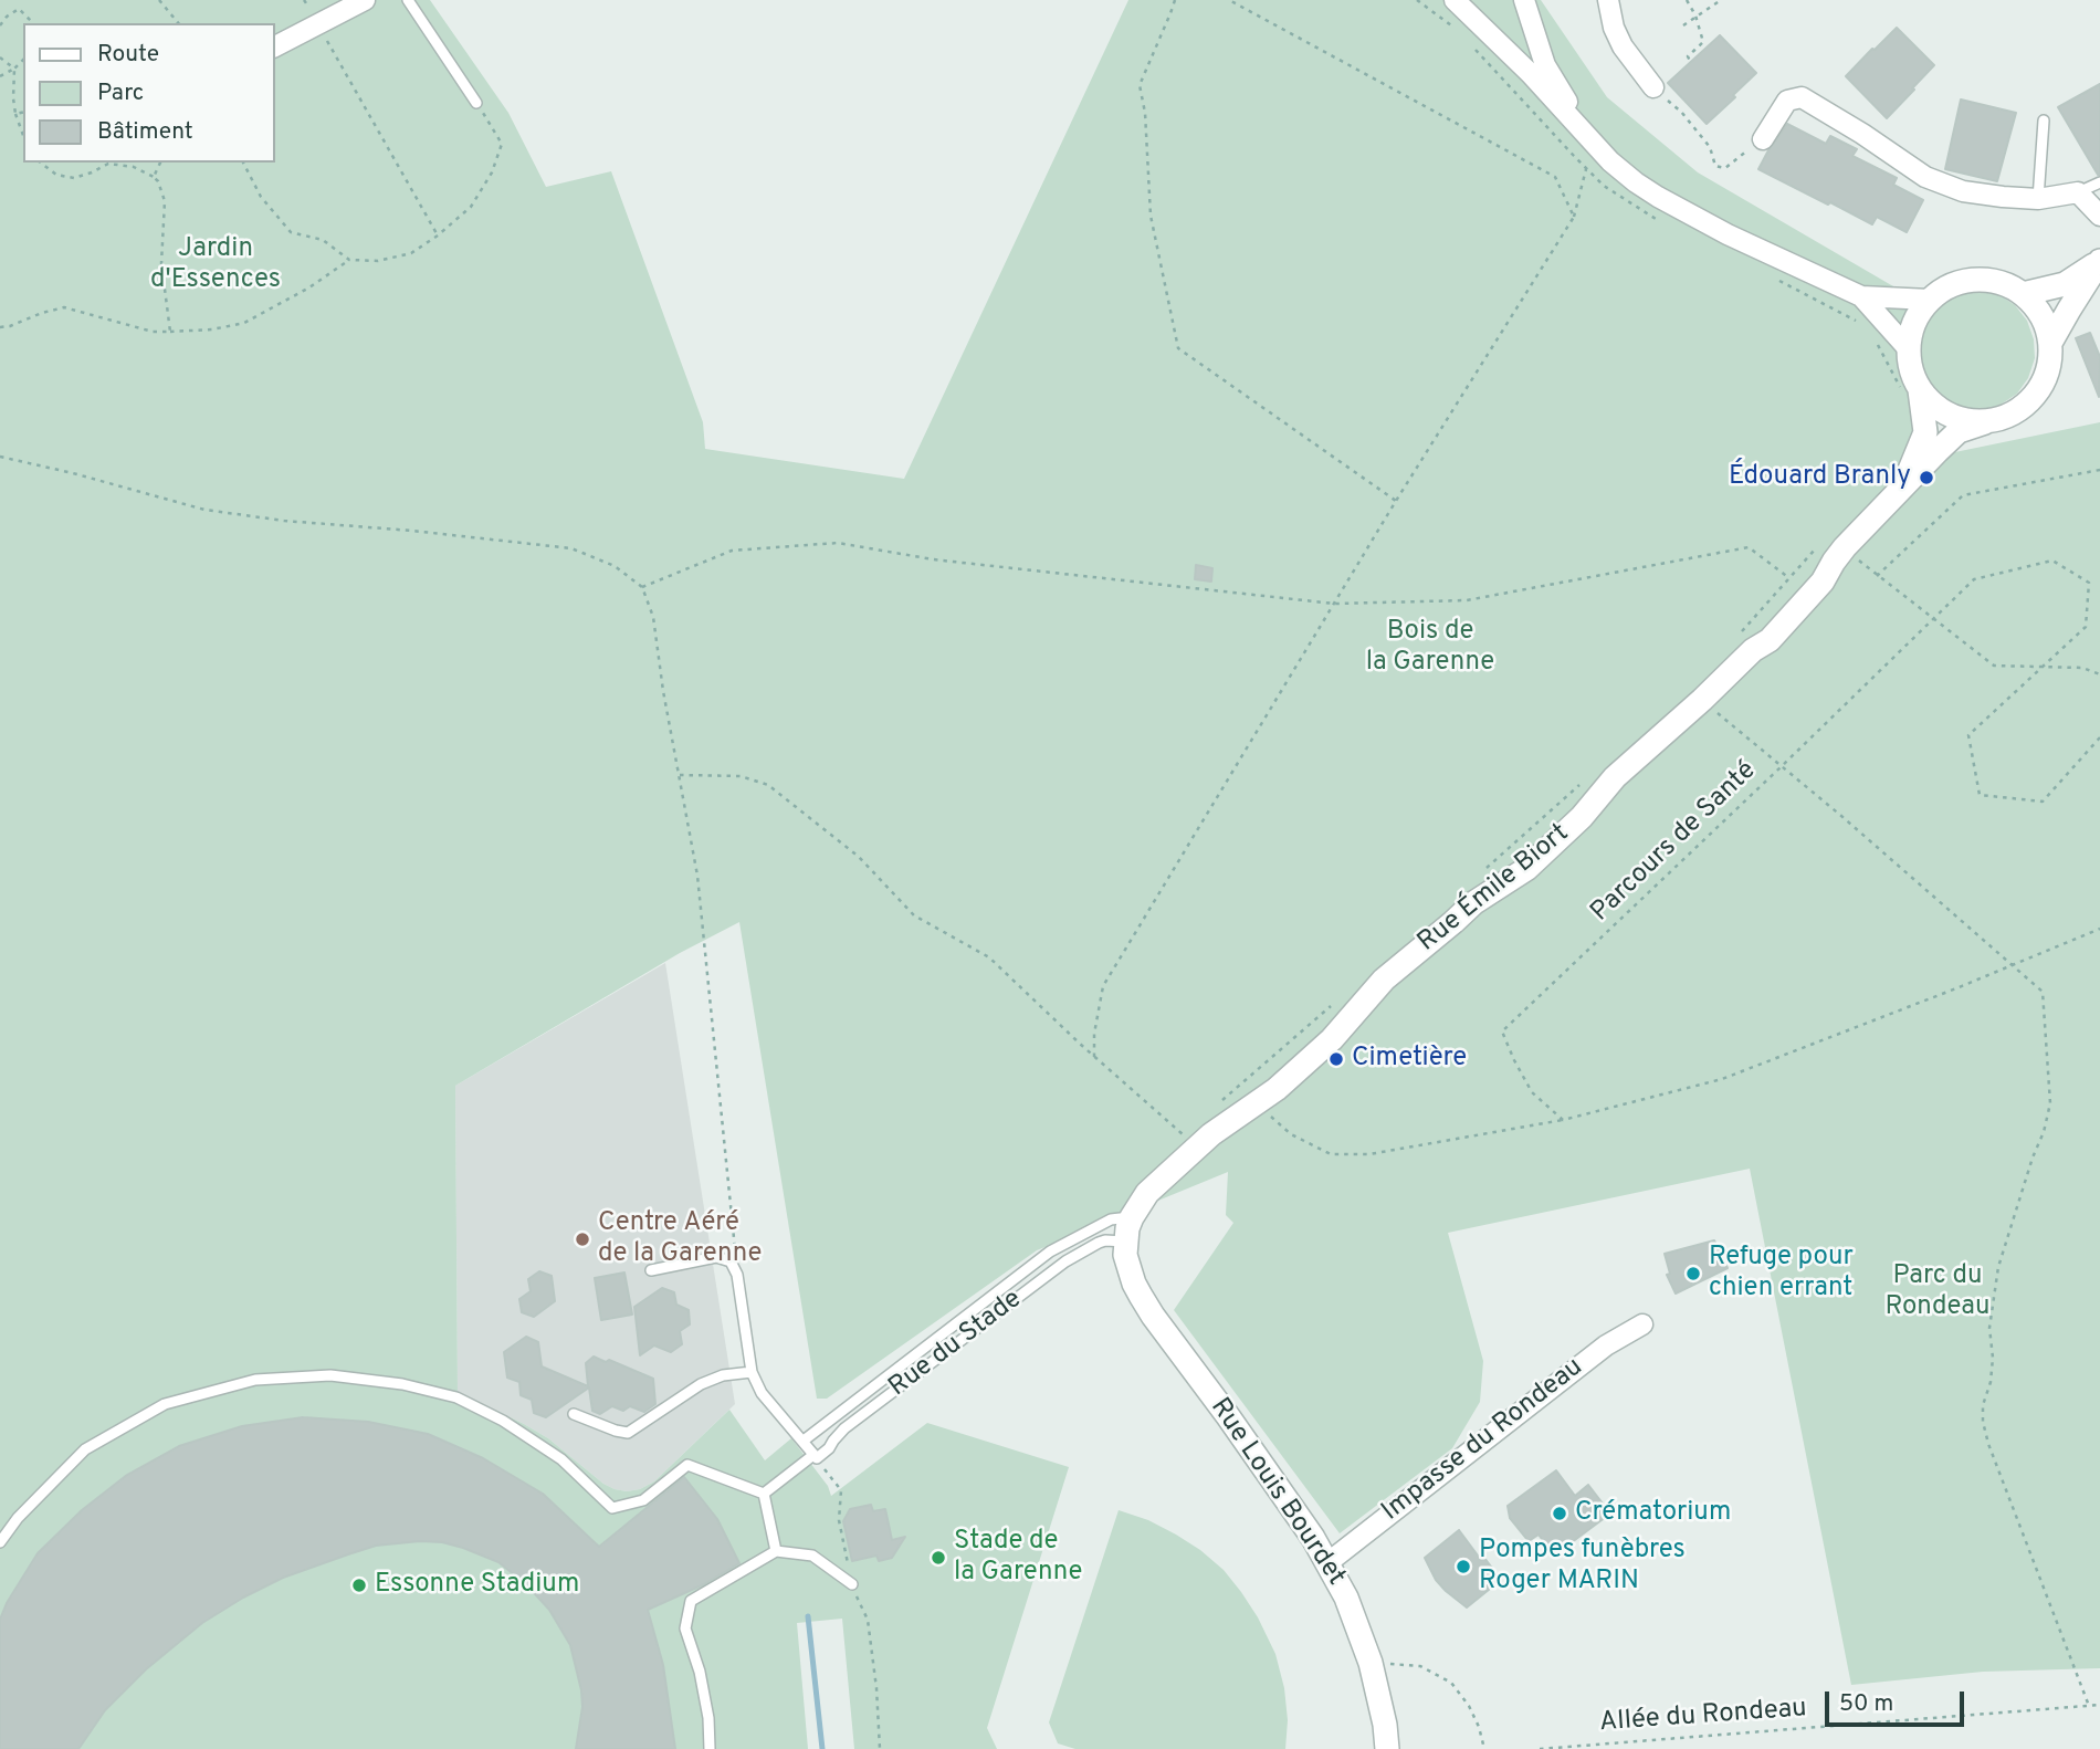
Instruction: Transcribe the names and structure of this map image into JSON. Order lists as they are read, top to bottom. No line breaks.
{"streets":{"street":["Rue Émile Biort","Impasse du Rondeau","Rue Louis Bourdet"],"lane":["Rue du Stade"],"path":["Parcours de Santé","Allée du Rondeau"]},"crossings":[["Rue Émile Biort","Rue du Stade"],["Rue Émile Biort","Rue Louis Bourdet"],["Rue du Stade","Rue Louis Bourdet"],["Impasse du Rondeau","Rue Louis Bourdet"]],"parks":["Jardin d'Essences","Bois de la Garenne","Parc du Rondeau"],"places":["Édouard Branly","Cimetière","Centre Aéré de la Garenne","Refuge pour chien errant","Crématorium","Stade de la Garenne","Pompes funèbres Roger MARIN","Essonne Stadium"],"legend":["Route","Parc","Bâtiment"],"scale_bar":"50 m"}
